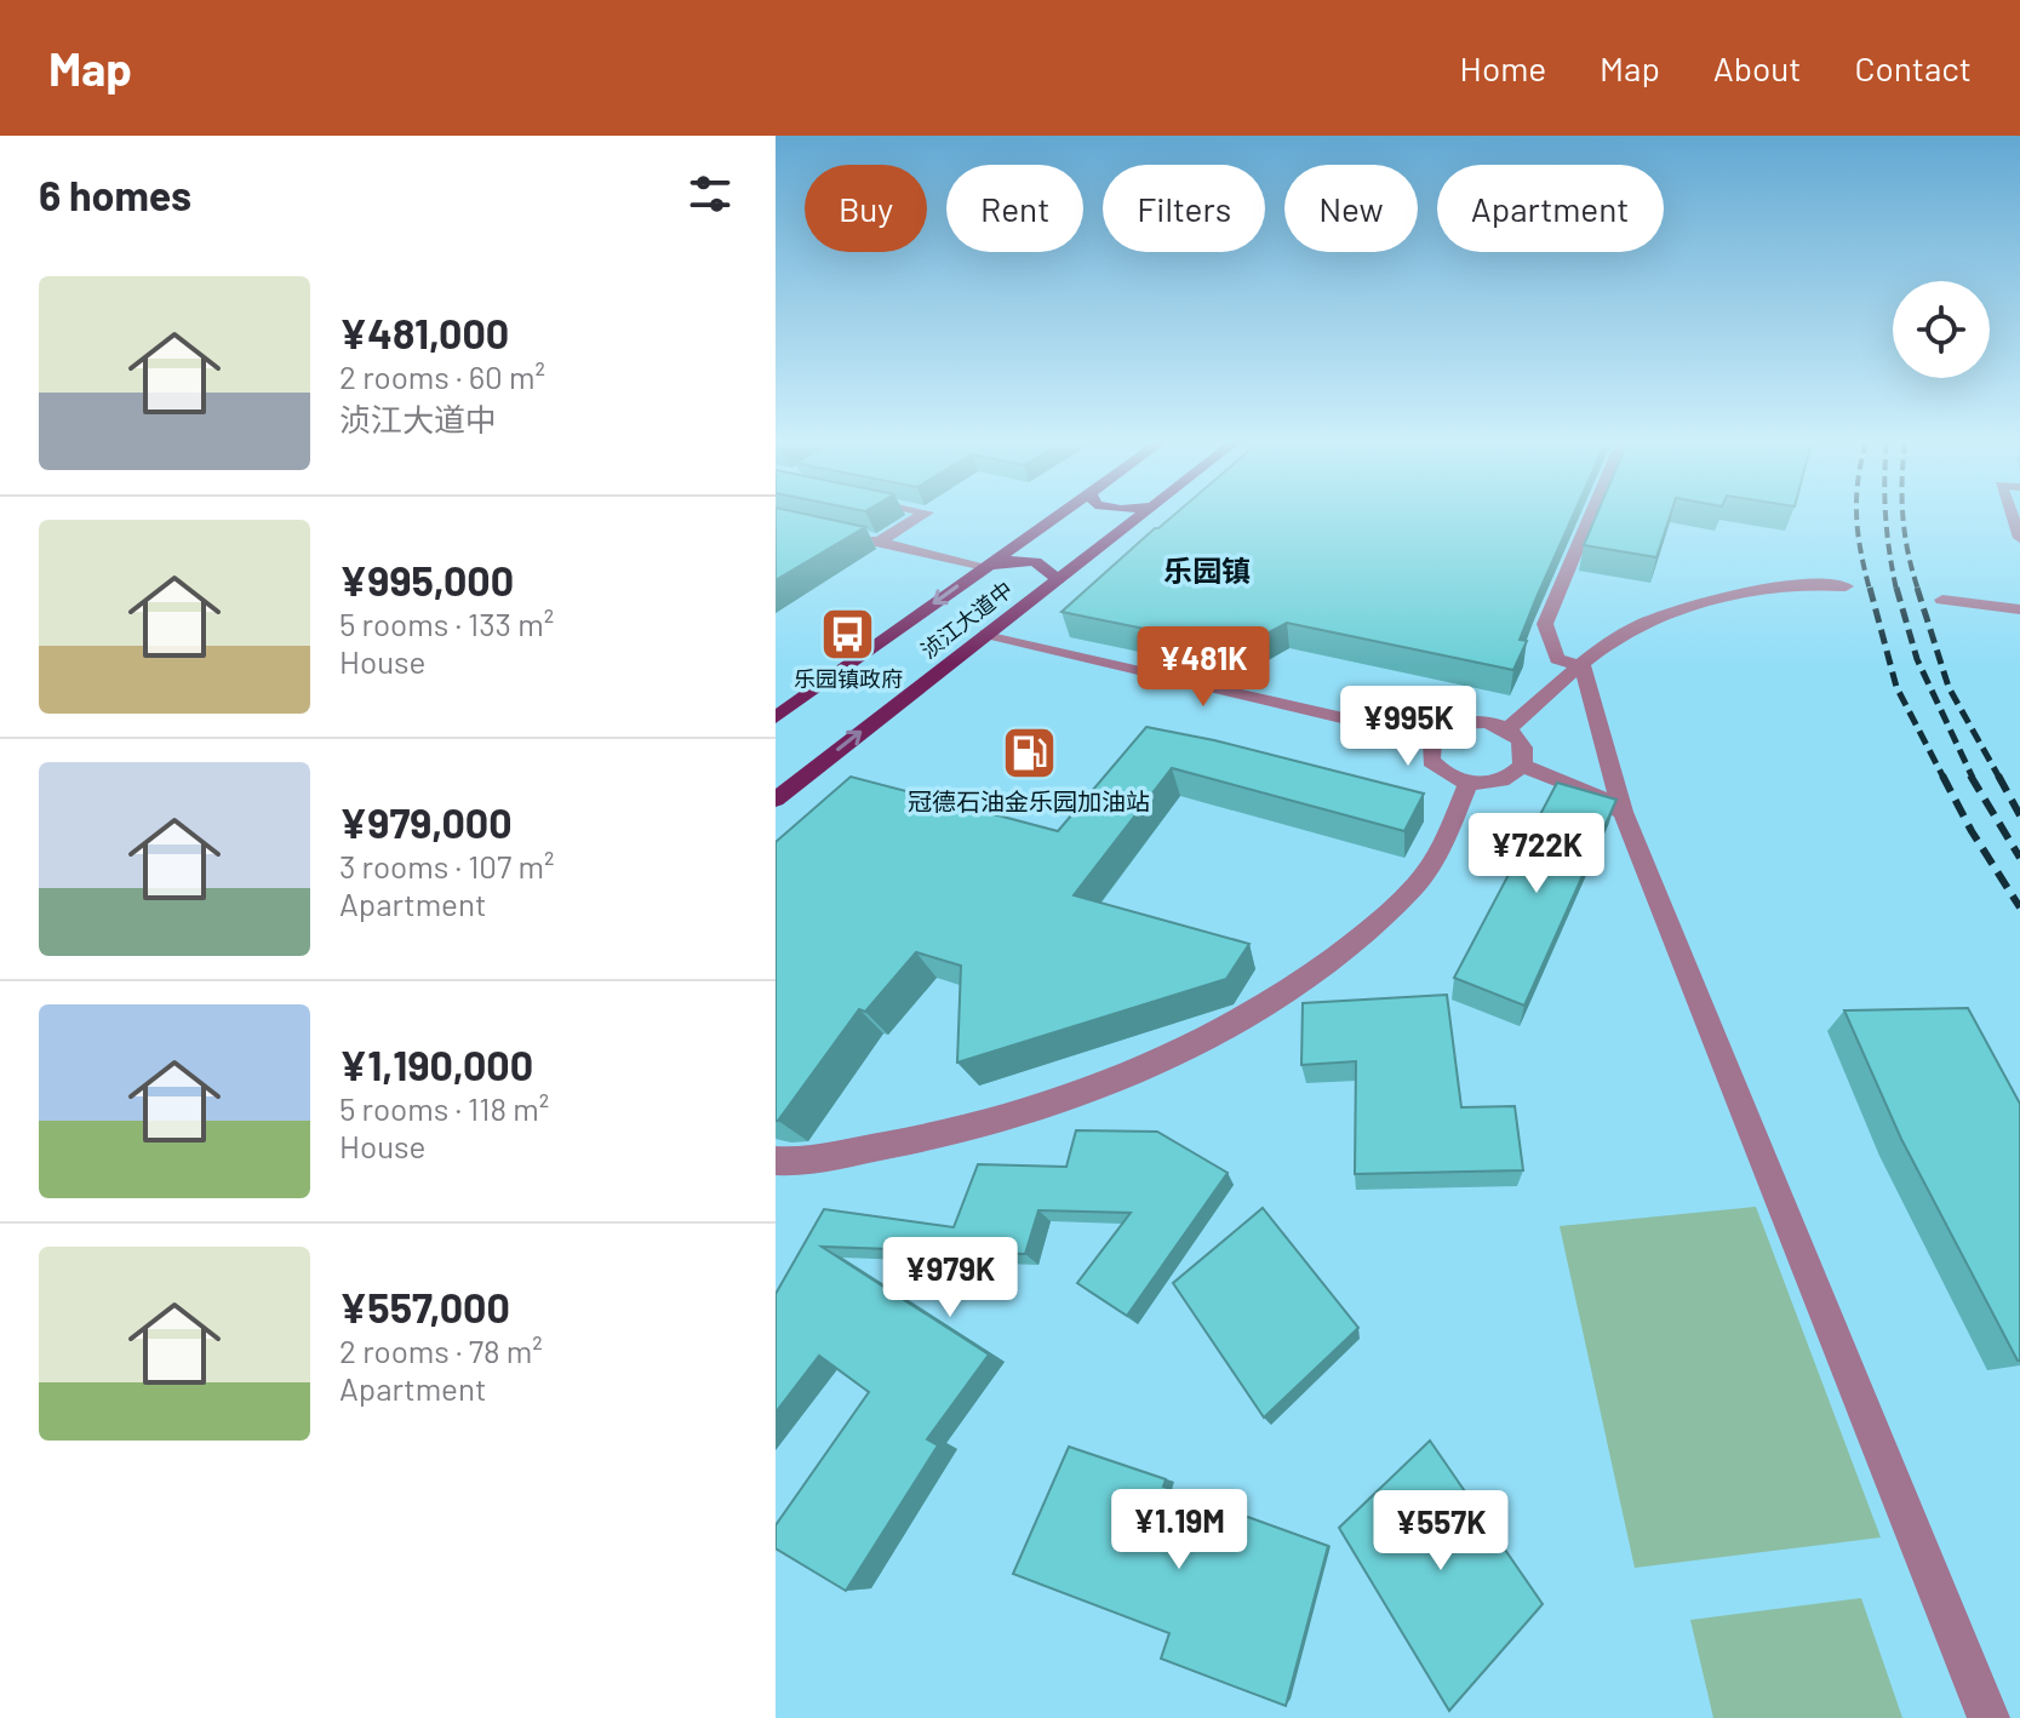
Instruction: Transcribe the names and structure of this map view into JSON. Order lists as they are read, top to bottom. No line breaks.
{"streets":{"main road":["浈江大道中"]},"districts":["乐园镇"],"places":{"bus stop":["乐园镇政府"],"fuel station":["冠德石油金乐园加油站"]},"page":{"header":"Map","nav":["Home","Map","About","Contact"],"heading":"6 homes","chip":["Buy","Rent","Filters","New","Apartment"],"list":[{"name":"¥481,000","note":"2 rooms · 60 m² · 浈江大道中"},{"name":"¥995,000","note":"5 rooms · 133 m² · House"},{"name":"¥979,000","note":"3 rooms · 107 m² · Apartment"},{"name":"¥1,190,000","note":"5 rooms · 118 m² · House"},{"name":"¥557,000","note":"2 rooms · 78 m² · Apartment"}],"price":["¥481K","¥995K","¥722K","¥979K","¥1.19M","¥557K"]}}
